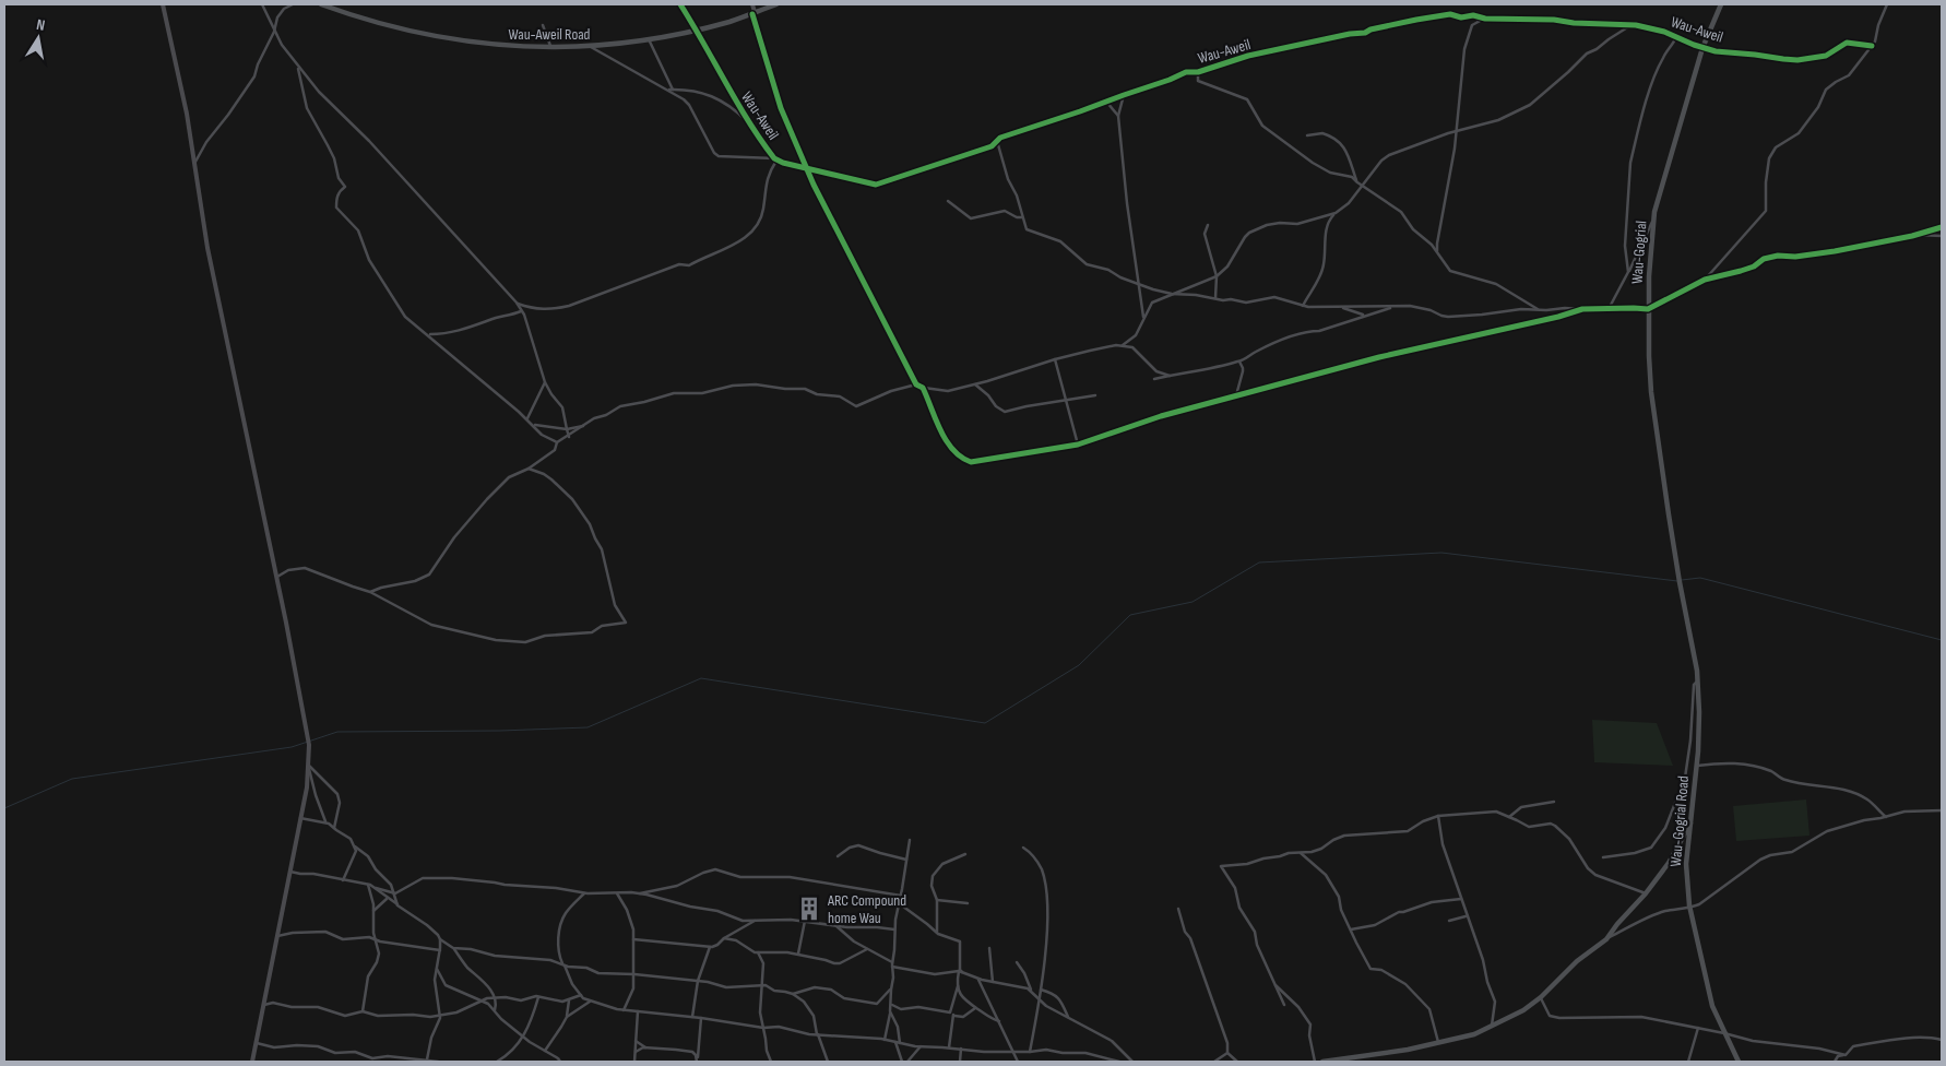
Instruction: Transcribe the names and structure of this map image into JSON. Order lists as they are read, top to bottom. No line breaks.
{"streets":{"main road":["Wau-Aweil Road","Wau-Gogrial","Wau-Gogrial Road"],"street":["Wau-Aweil"]},"crossings":[["Wau-Aweil","Wau-Aweil Road"],["Wau-Aweil","Wau-Gogrial"],["Wau-Gogrial","Wau-Gogrial Road"]],"places":{"building":["ARC Compound home Wau"]},"north":"top"}
